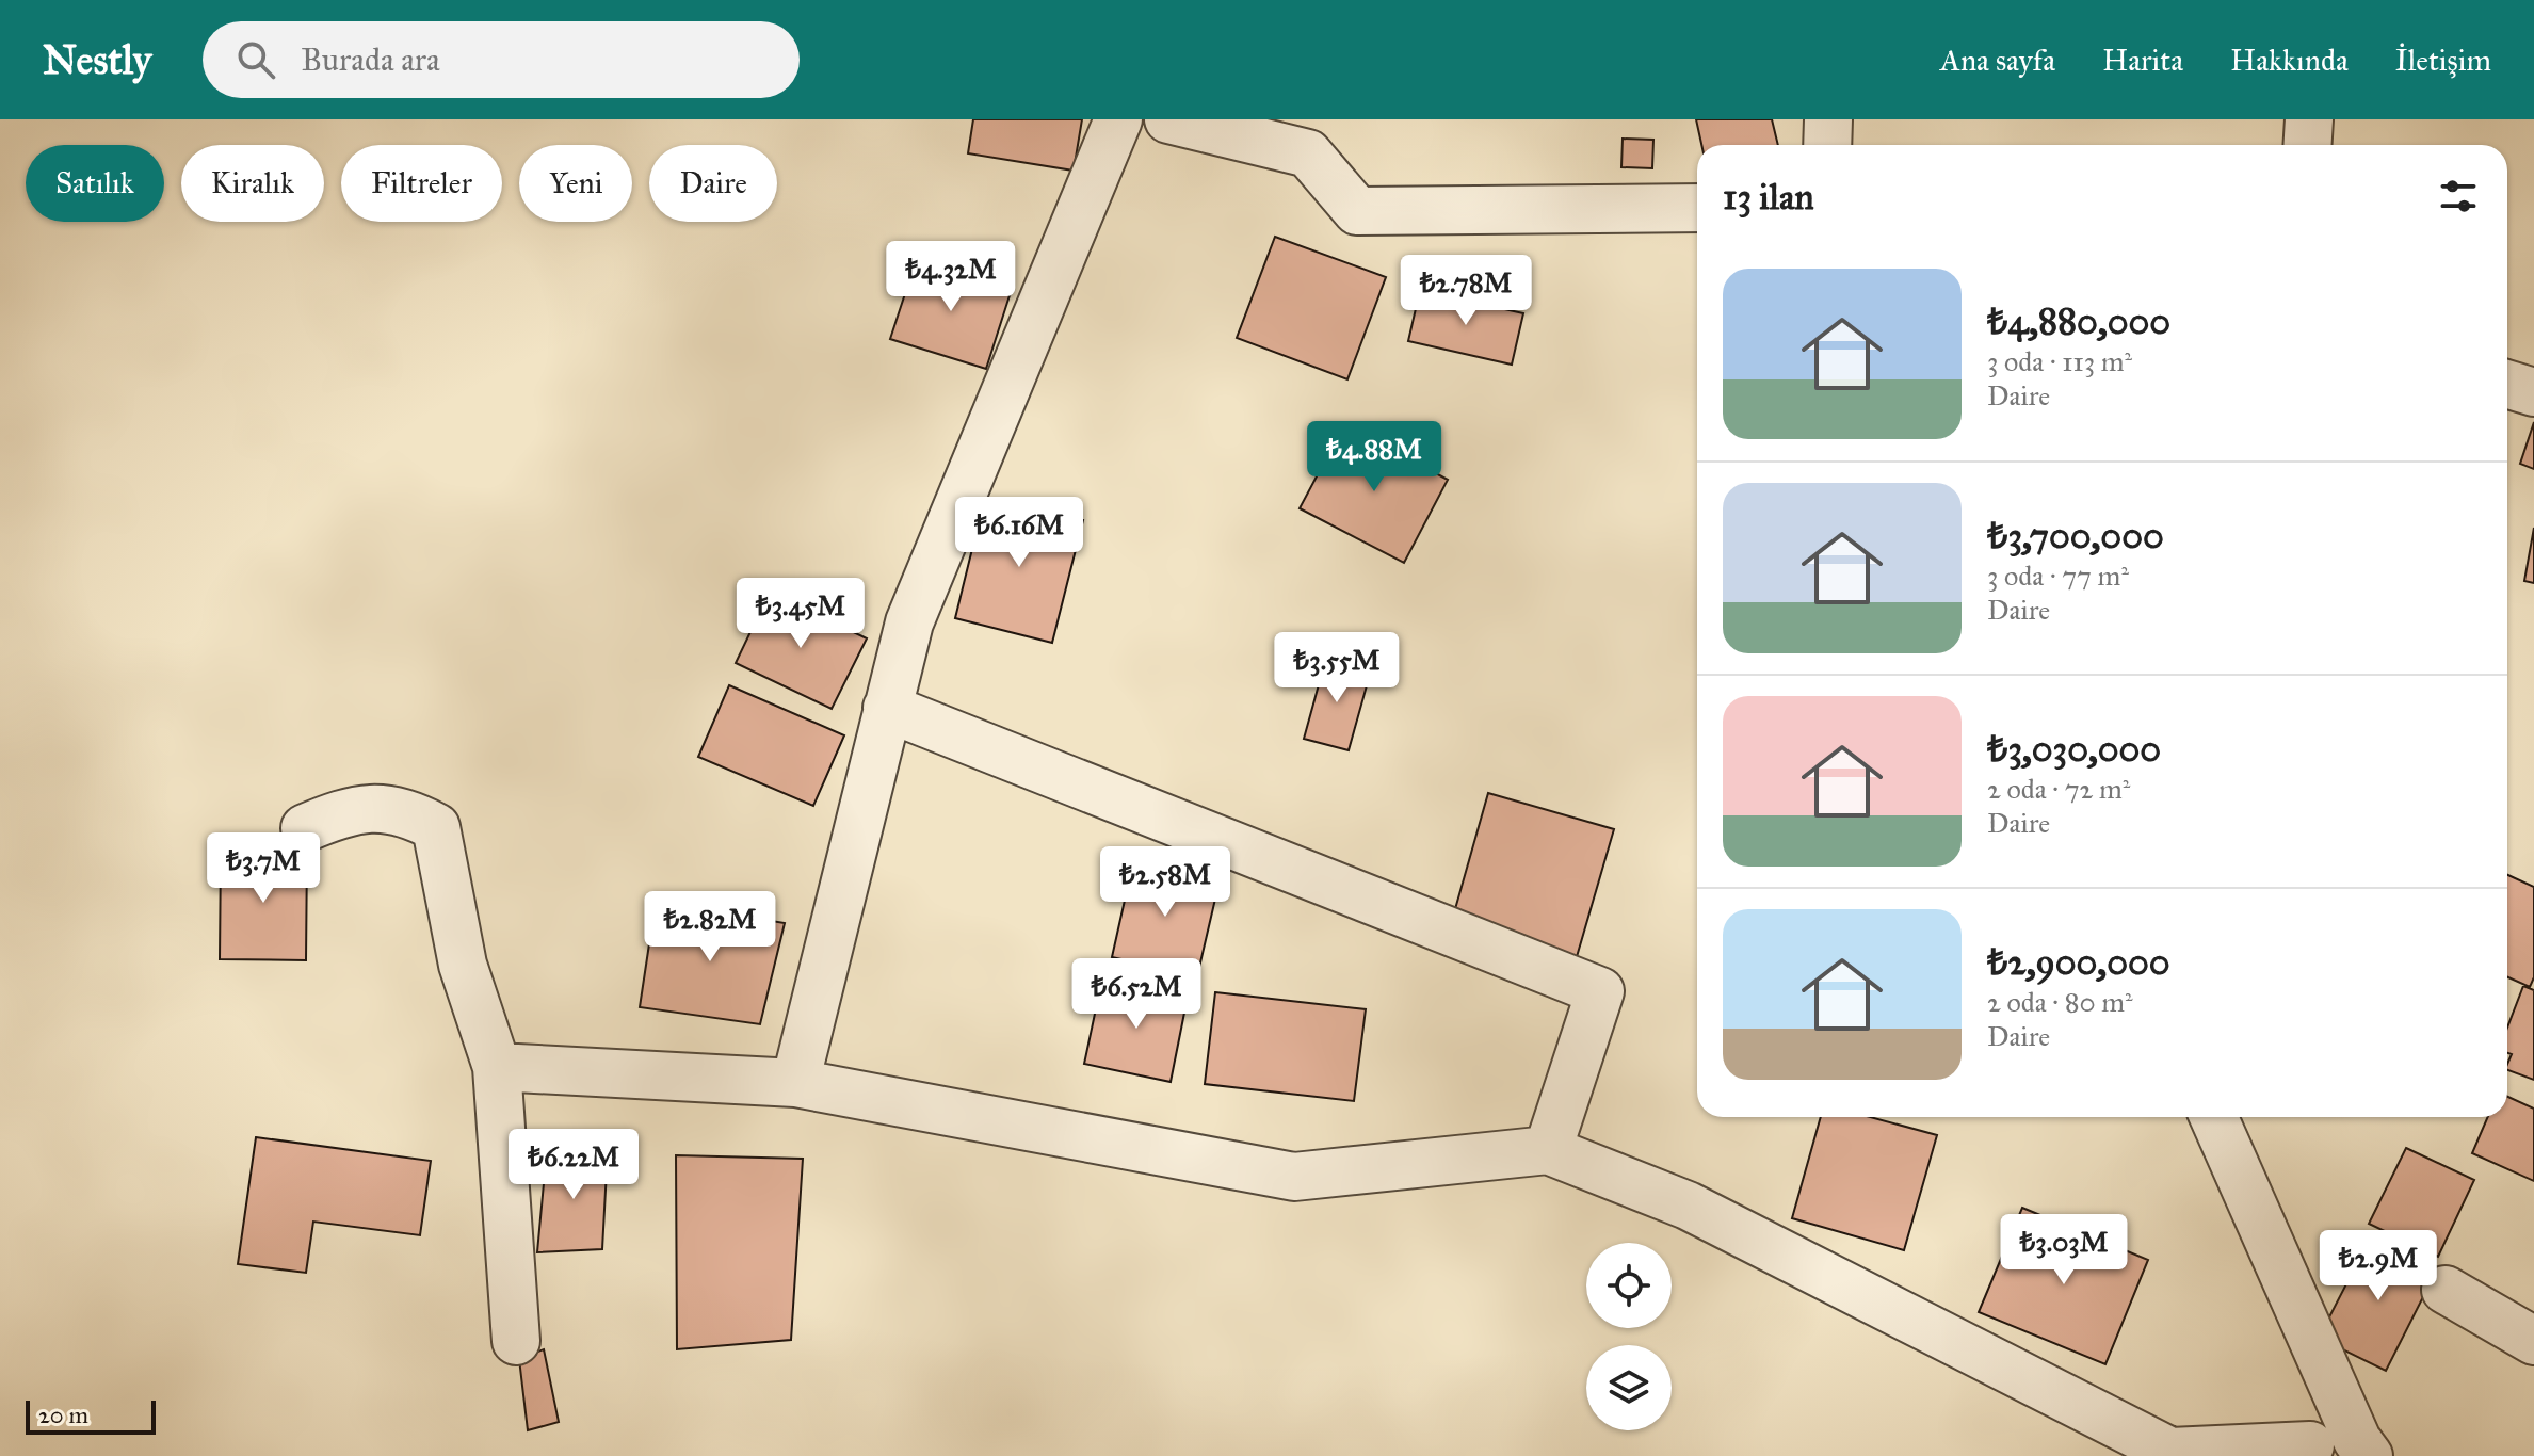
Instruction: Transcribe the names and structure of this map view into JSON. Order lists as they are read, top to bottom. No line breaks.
{"scale_bar":"20 m","page":{"header":"Nestly","search":"Burada ara","nav":["Ana sayfa","Harita","Hakkında","İletişim"],"chip":["Satılık","Kiralık","Filtreler","Yeni","Daire"],"heading":"13 ilan","price":["₺4.32M","₺2.78M","₺4.88M","₺6.16M","₺3.45M","₺3.55M","₺3.7M","₺2.58M","₺2.82M","₺6.52M","₺6.22M","₺3.03M","₺2.9M"],"list":[{"name":"₺4,880,000","note":"3 oda · 113 m² · Daire"},{"name":"₺3,700,000","note":"3 oda · 77 m² · Daire"},{"name":"₺3,030,000","note":"2 oda · 72 m² · Daire"},{"name":"₺2,900,000","note":"2 oda · 80 m² · Daire"}],"scale":"20 m"}}
